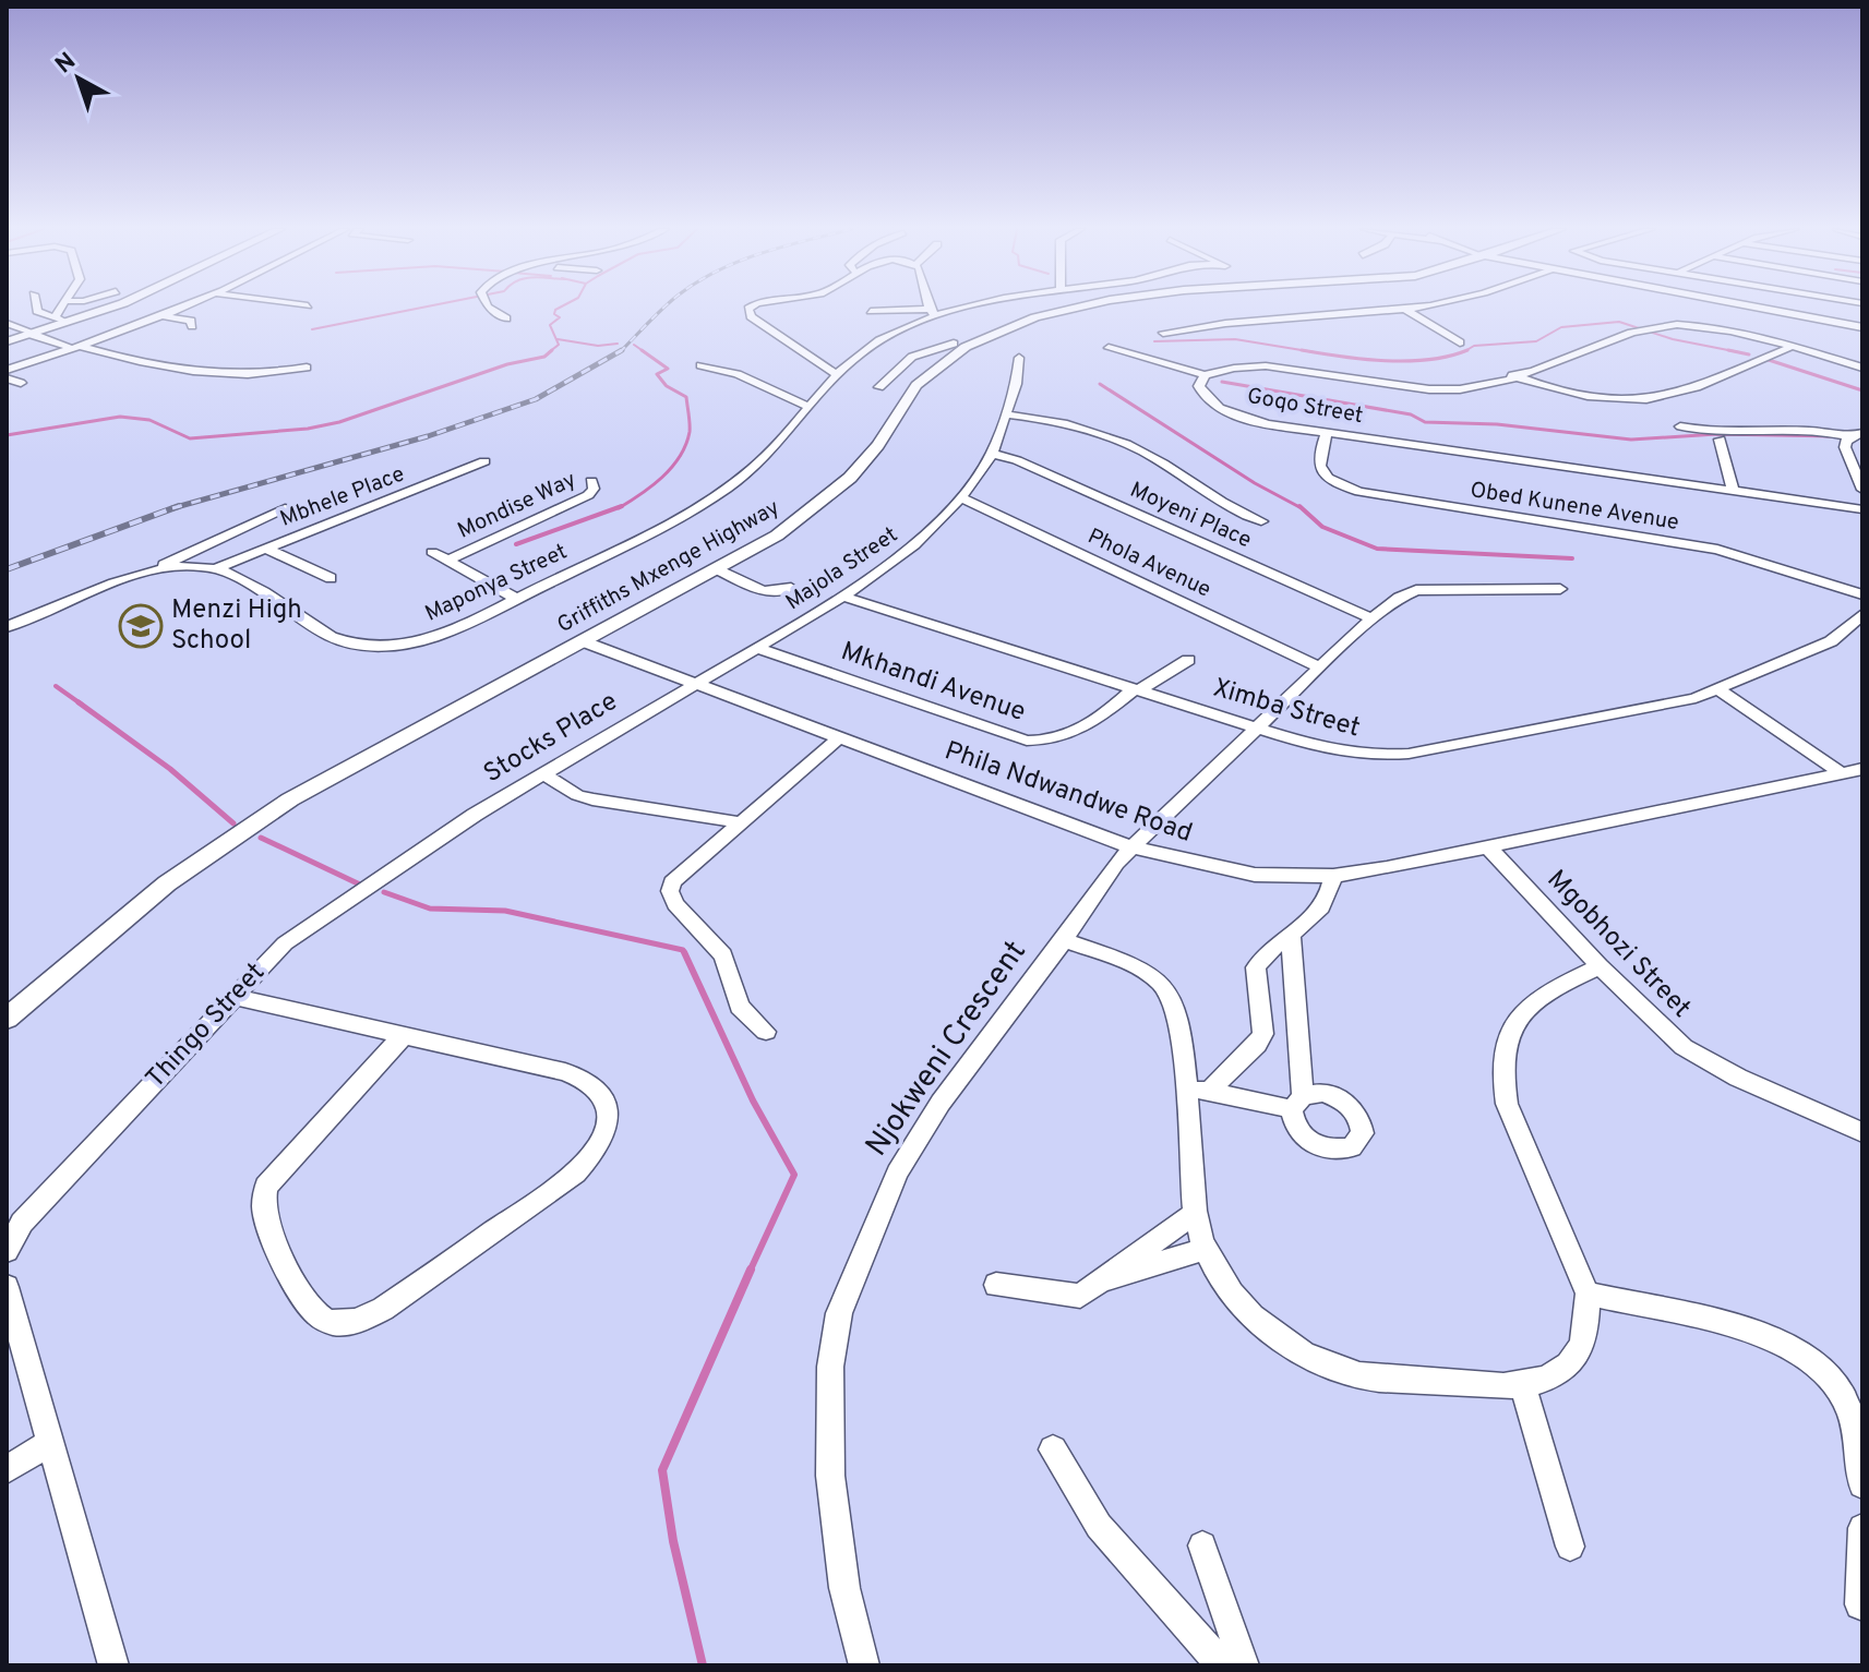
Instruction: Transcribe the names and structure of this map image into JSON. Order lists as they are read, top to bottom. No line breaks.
{"streets":{"street":["Goqo Street","Mbhele Place","Mondise Way","Obed Kunene Avenue","Moyeni Place","Phola Avenue","Griffiths Mxenge Highway","Majola Street","Maponya Street","Mkhandi Avenue","Ximba Street","Stocks Place","Phila Ndwandwe Road","Mgobhozi Street","Thingo Street","Njokweni Crescent"]},"crossings":[["Goqo Street","Obed Kunene Avenue"],["Mbhele Place","Maponya Street"],["Moyeni Place","Majola Street"],["Moyeni Place","Njokweni Crescent"],["Phola Avenue","Majola Street"],["Phola Avenue","Njokweni Crescent"],["Griffiths Mxenge Highway","Phila Ndwandwe Road"],["Majola Street","Mkhandi Avenue"],["Majola Street","Ximba Street"],["Majola Street","Stocks Place"],["Majola Street","Phila Ndwandwe Road"],["Mkhandi Avenue","Ximba Street"],["Ximba Street","Njokweni Crescent"],["Stocks Place","Phila Ndwandwe Road"],["Stocks Place","Thingo Street"],["Phila Ndwandwe Road","Mgobhozi Street"],["Phila Ndwandwe Road","Njokweni Crescent"]],"places":{"school or university":["Menzi High School"]},"north":"top left"}
